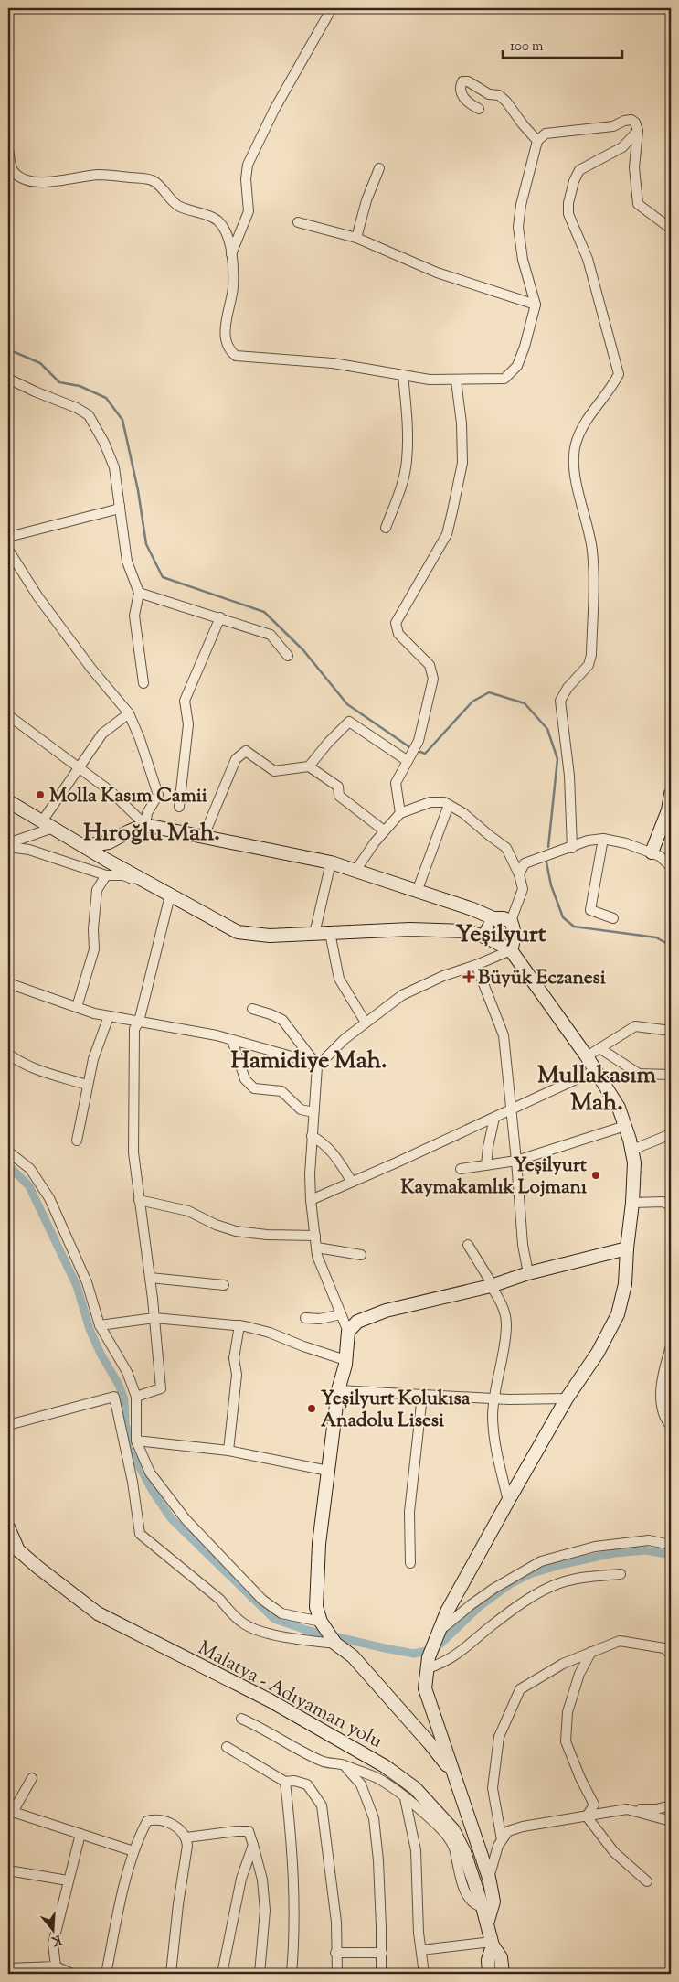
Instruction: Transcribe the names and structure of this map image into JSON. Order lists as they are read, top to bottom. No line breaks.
{"streets":{"main road":["Malatya - Adıyaman yolu"]},"districts":["Hıroğlu Mah.","Yeşilyurt","Hamidiye Mah.","Mullakasım Mah."],"places":{"other":["Molla Kasım Camii","Yeşilyurt Kaymakamlık Lojmanı","Yeşilyurt Kolukısa Anadolu Lisesi"],"health":["Büyük Eczanesi"]},"scale_bar":"100 m","north":"bottom"}
